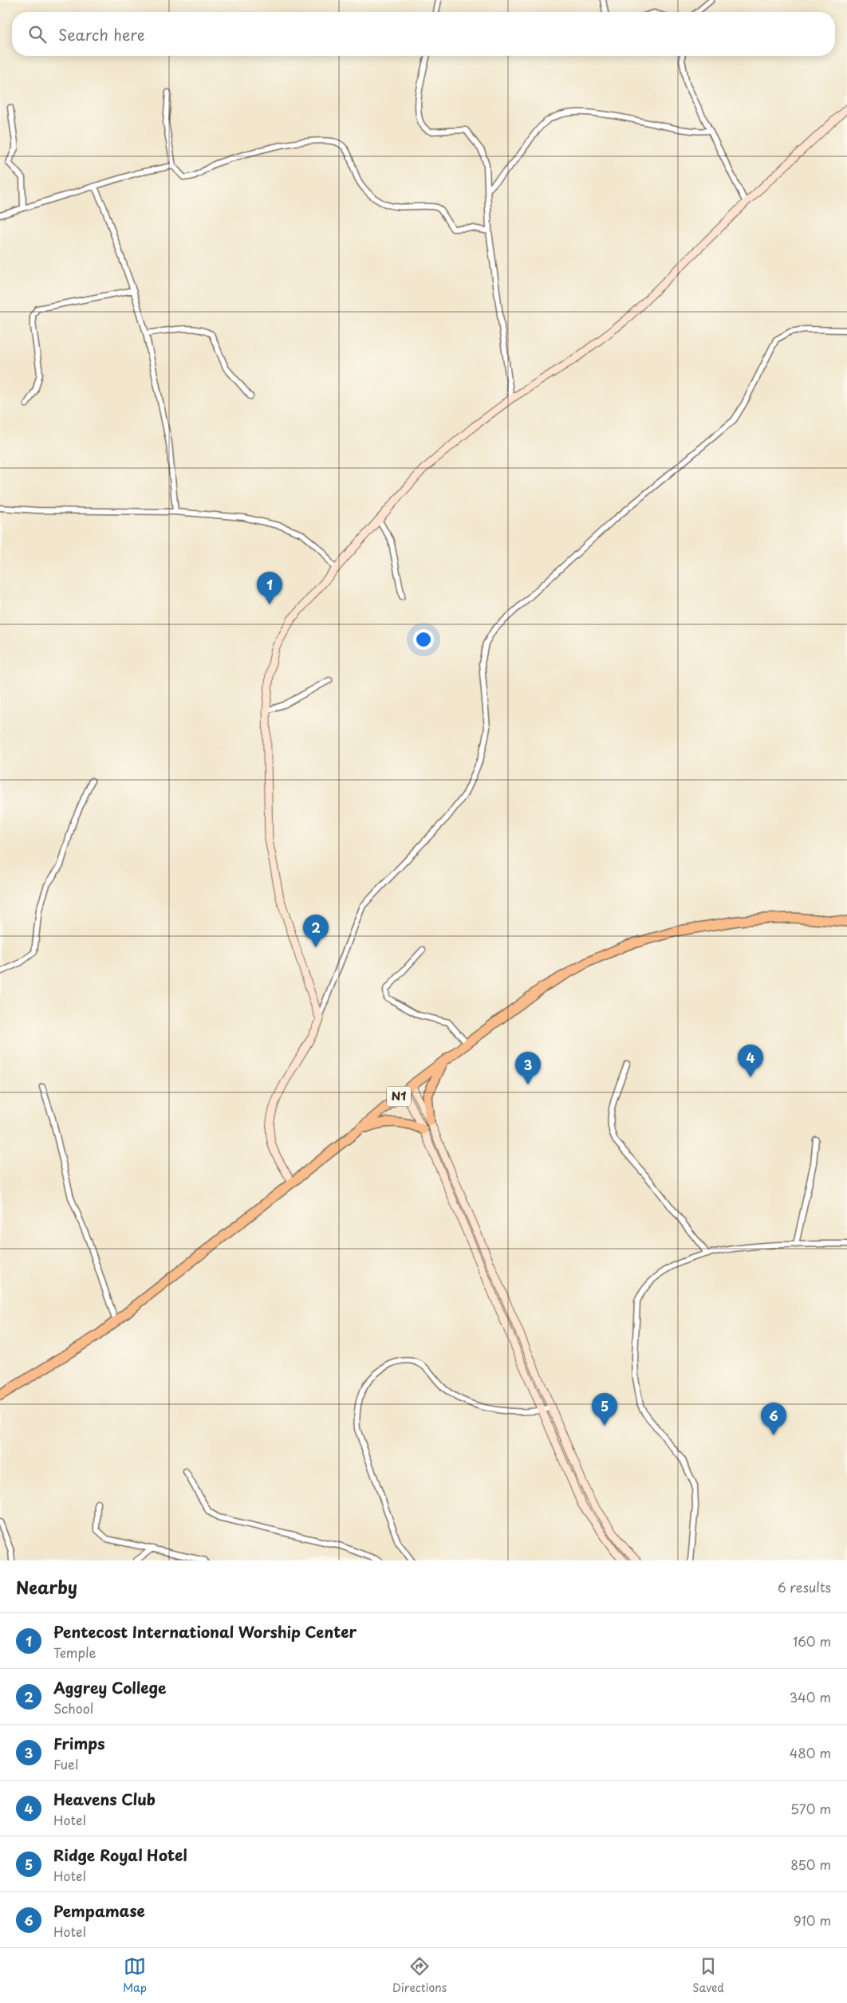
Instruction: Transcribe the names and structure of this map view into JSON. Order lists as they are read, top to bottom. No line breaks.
{"streets":{"highway":["N1"]},"page":{"search":"Search here","pins":["1","2","4","3","5","6"],"heading":["Nearby","6 results"],"list":[{"mark":"1","name":"Pentecost International Worship Center","note":"Temple","value":"160 m"},{"mark":"2","name":"Aggrey College","note":"School","value":"340 m"},{"mark":"3","name":"Frimps","note":"Fuel","value":"480 m"},{"mark":"4","name":"Heavens Club","note":"Hotel","value":"570 m"},{"mark":"5","name":"Ridge Royal Hotel","note":"Hotel","value":"850 m"},{"mark":"6","name":"Pempamase","note":"Hotel","value":"910 m"}],"nav":["Map","Directions","Saved"]}}
